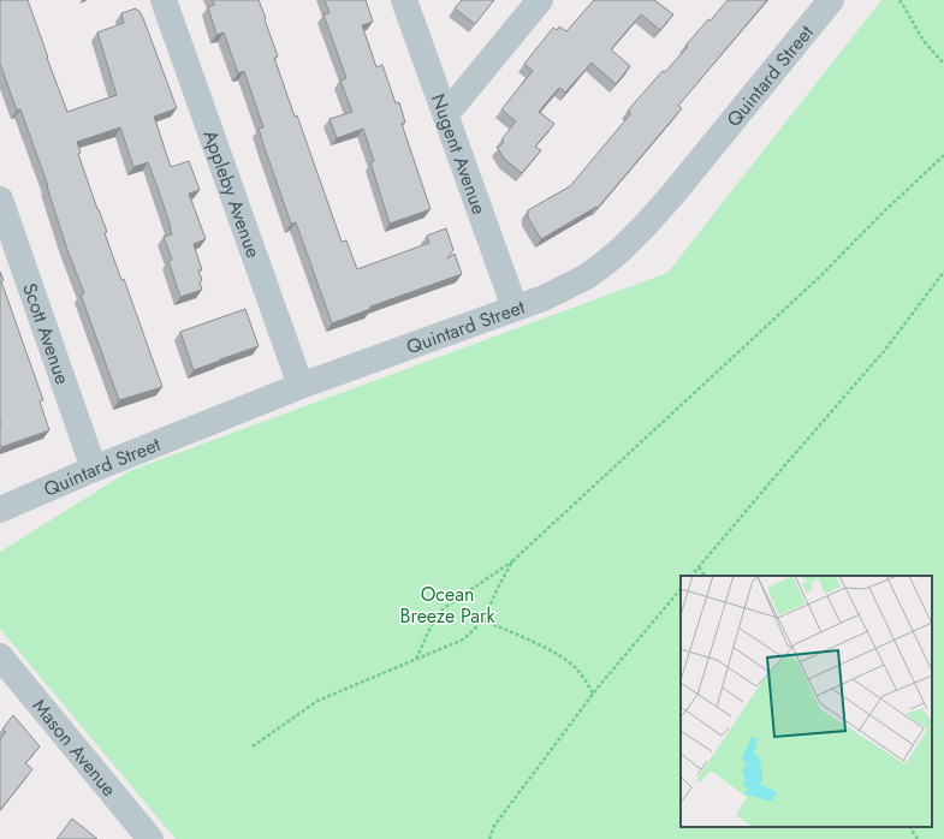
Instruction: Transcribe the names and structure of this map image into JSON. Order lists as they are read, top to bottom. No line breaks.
{"streets":{"street":["Quintard Street","Nugent Avenue","Appleby Avenue","Scott Avenue","Mason Avenue"]},"crossings":[["Quintard Street","Nugent Avenue"],["Quintard Street","Appleby Avenue"],["Quintard Street","Scott Avenue"]],"parks":["Ocean Breeze Park"]}
